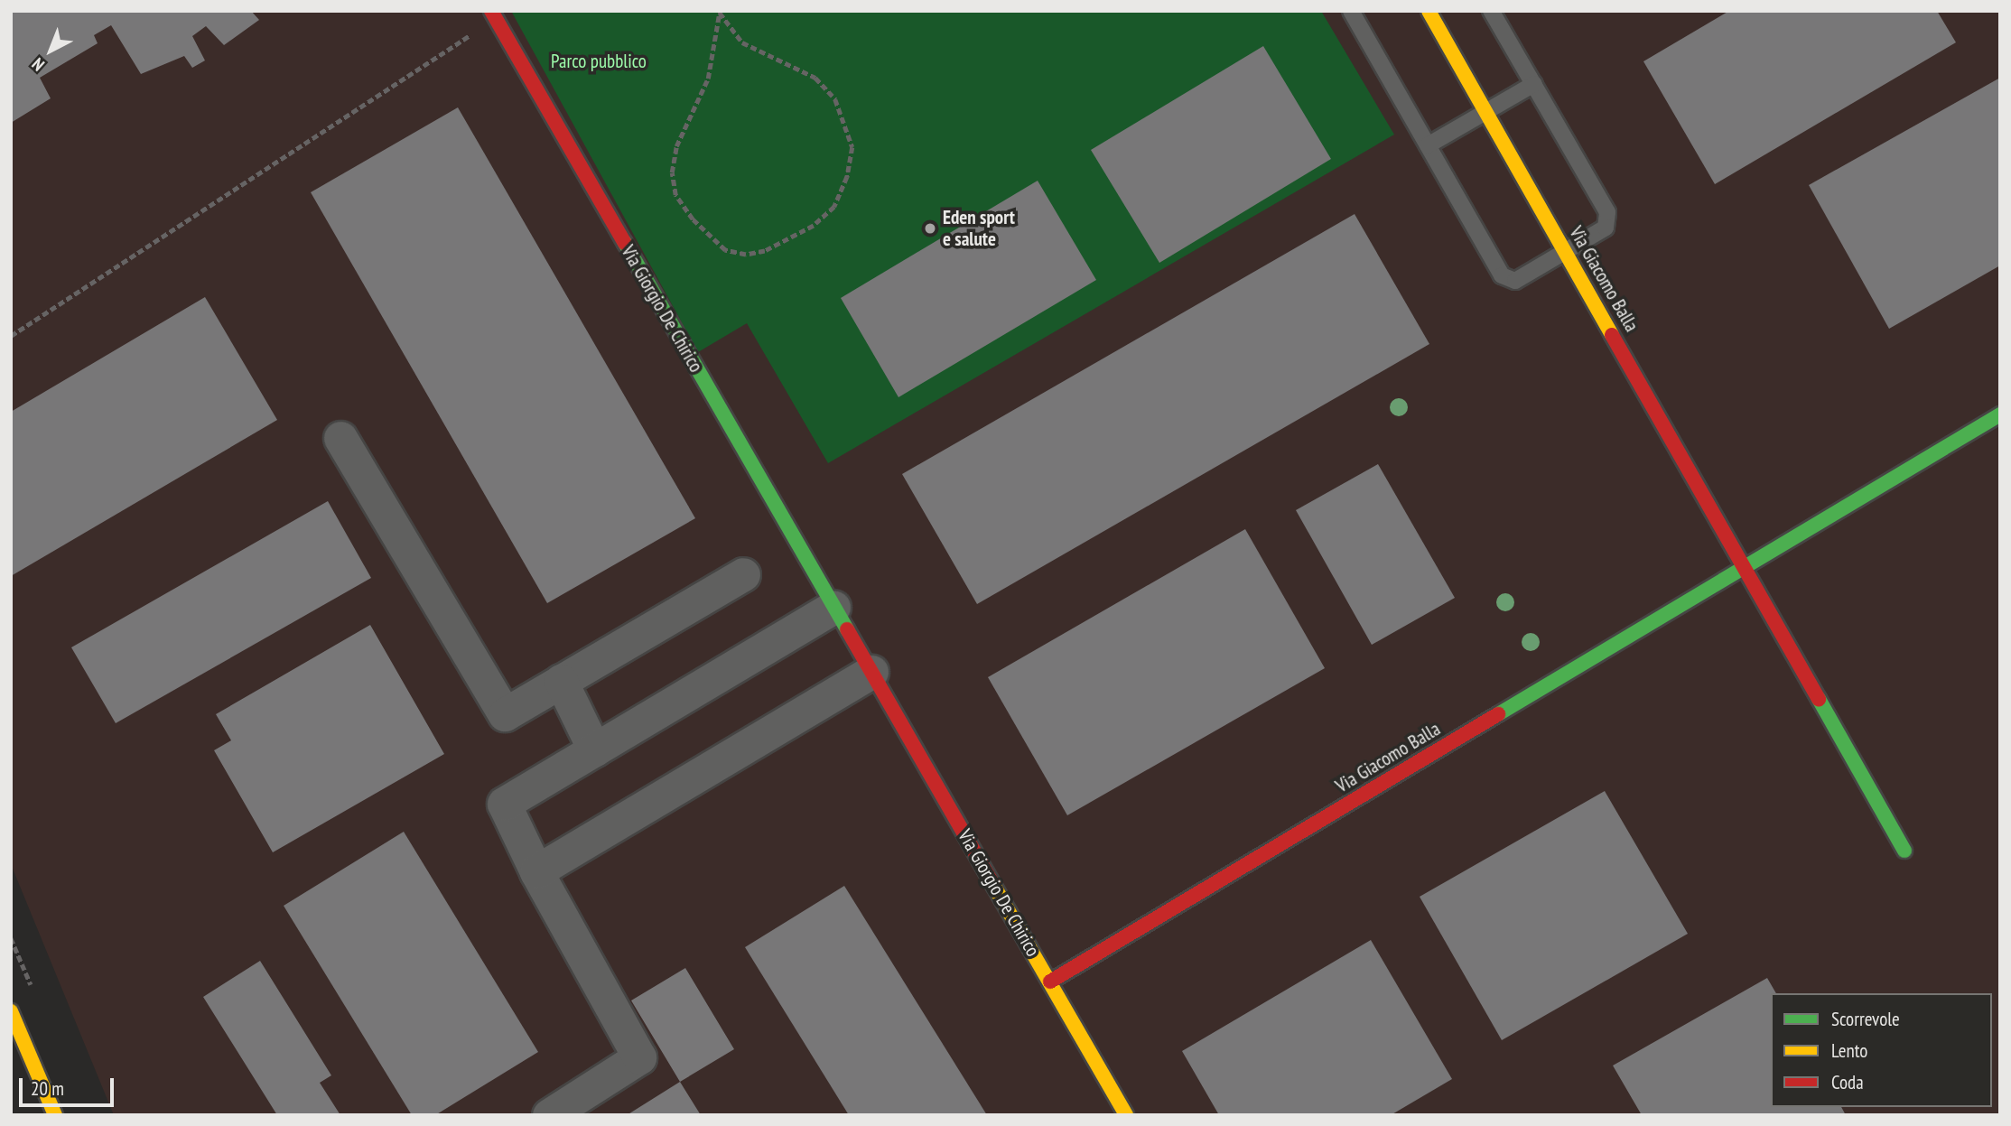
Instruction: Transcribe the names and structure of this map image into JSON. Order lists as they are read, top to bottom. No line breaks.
{"streets":{"street":["Via Giacomo Balla","Via Giorgio De Chirico"]},"crossings":[["Via Giacomo Balla","Via Giorgio De Chirico"]],"parks":["Parco pubblico"],"places":["Eden sport e salute"],"legend":["Scorrevole","Lento","Coda"],"scale_bar":"20 m","north":"bottom left"}
